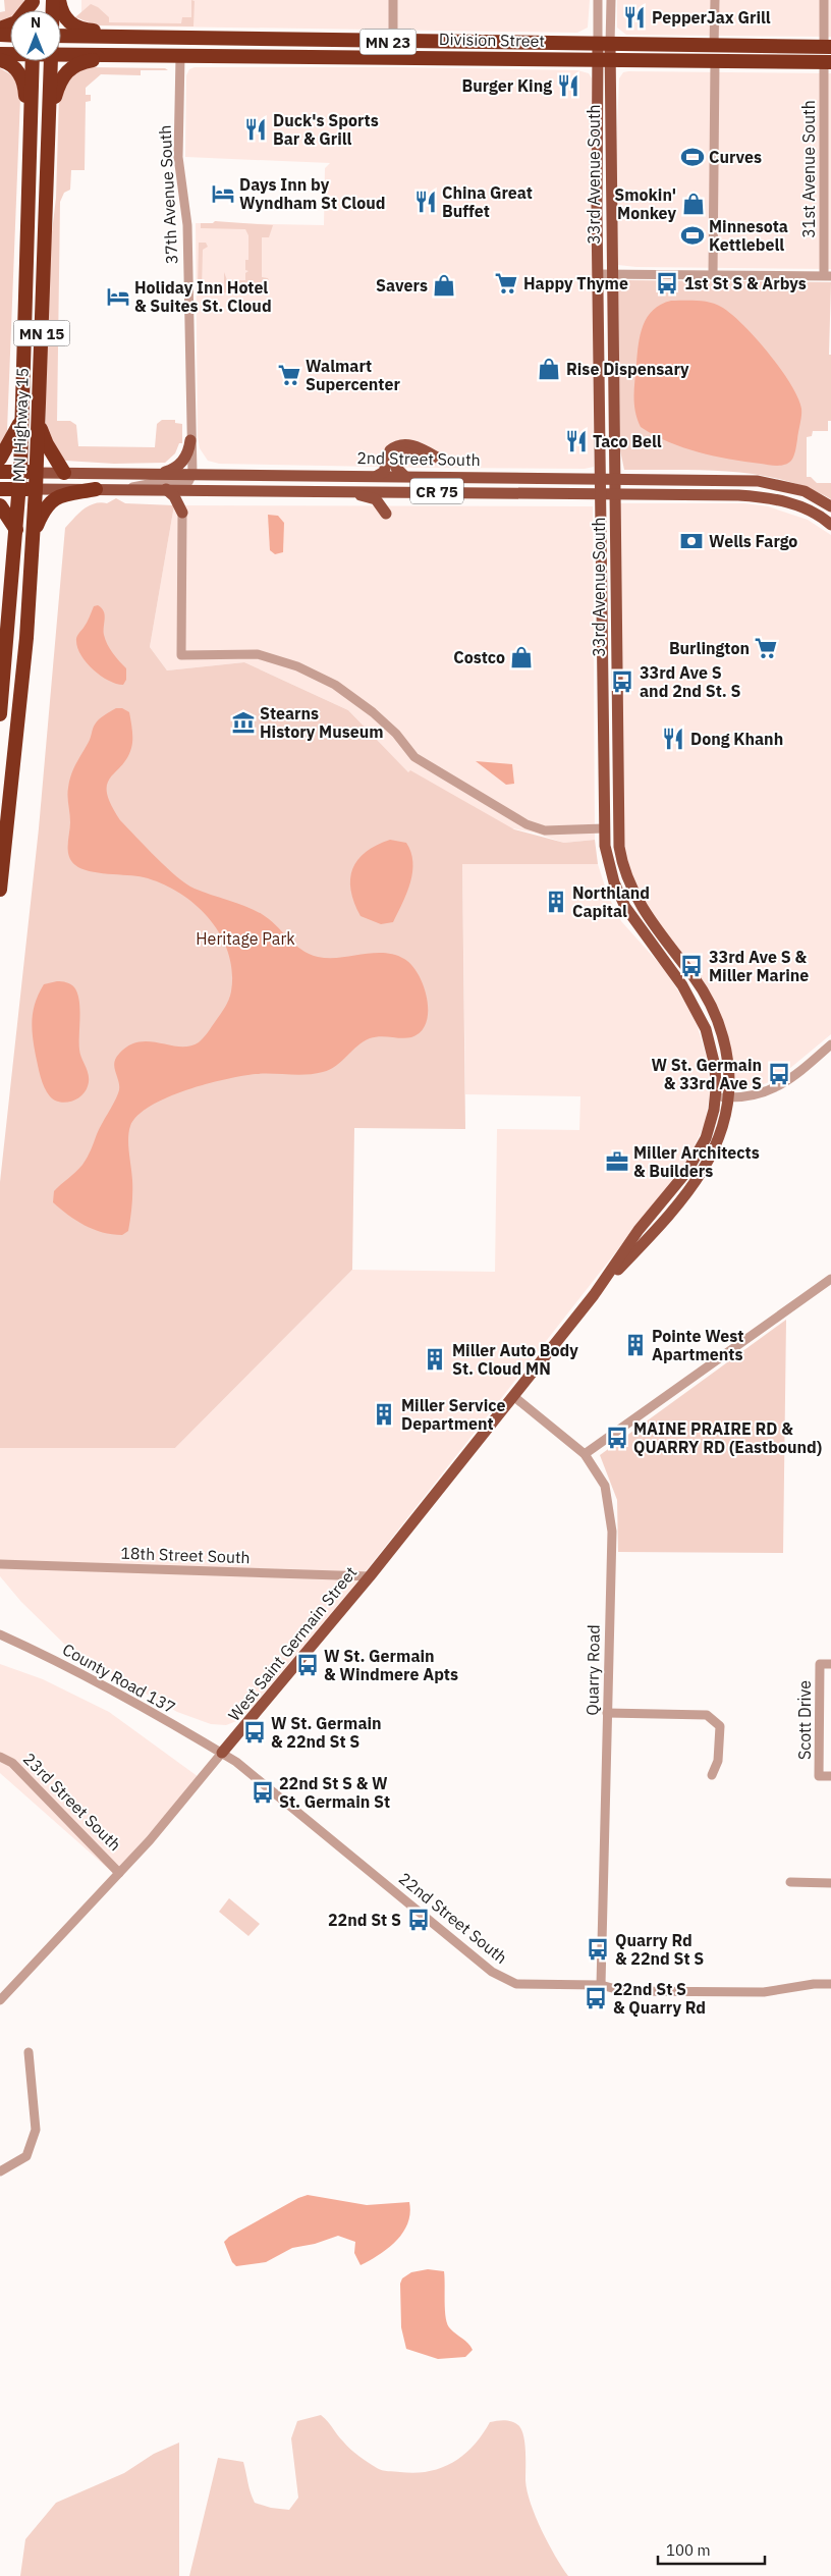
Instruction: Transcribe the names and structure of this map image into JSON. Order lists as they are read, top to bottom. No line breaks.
{"streets":{"highway":["Division Street","MN 23","MN 15","MN Highway 15","2nd Street South","CR 75"],"main road":["33rd Avenue South","West Saint Germain Street"],"street":["31st Avenue South","37th Avenue South","18th Street South","Quarry Road","County Road 137","Scott Drive","23rd Street South","22nd Street South"]},"crossings":[["Division Street","31st Avenue South"],["Division Street","33rd Avenue South"],["Division Street","37th Avenue South"],["33rd Avenue South","2nd Street South"],["33rd Avenue South","West Saint Germain Street"],["37th Avenue South","2nd Street South"],["MN Highway 15","2nd Street South"],["18th Street South","West Saint Germain Street"],["West Saint Germain Street","Quarry Road"],["West Saint Germain Street","County Road 137"],["West Saint Germain Street","23rd Street South"],["West Saint Germain Street","22nd Street South"],["Quarry Road","22nd Street South"],["County Road 137","22nd Street South"]],"parks":["Heritage Park"],"places":{"restaurant":["PepperJax Grill","Burger King","Duck's Sports Bar & Grill","China Great Buffet","Taco Bell","Dong Khanh"],"sports":["Curves","Minnesota Kettlebell"],"hotel":["Days Inn by Wyndham St Cloud","Holiday Inn Hotel & Suites St. Cloud"],"shop":["Smokin' Monkey","Savers","Rise Dispensary","Costco"],"supermarket":["Happy Thyme","Walmart Supercenter","Burlington"],"bus stop":["1st St S & Arbys","33rd Ave S and 2nd St. S","33rd Ave S & Miller Marine","W St. Germain & 33rd Ave S","MAINE PRAIRE RD & QUARRY RD (Eastbound)","W St. Germain & Windmere Apts","W St. Germain & 22nd St S","22nd St S & W St. Germain St","22nd St S","Quarry Rd & 22nd St S","22nd St S & Quarry Rd"],"bank":["Wells Fargo"],"museum":["Stearns History Museum"],"building":["Northland Capital","Pointe West Apartments","Miller Auto Body St. Cloud MN","Miller Service Department"],"office":["Miller Architects & Builders"]},"scale_bar":"100 m","north":"top"}
